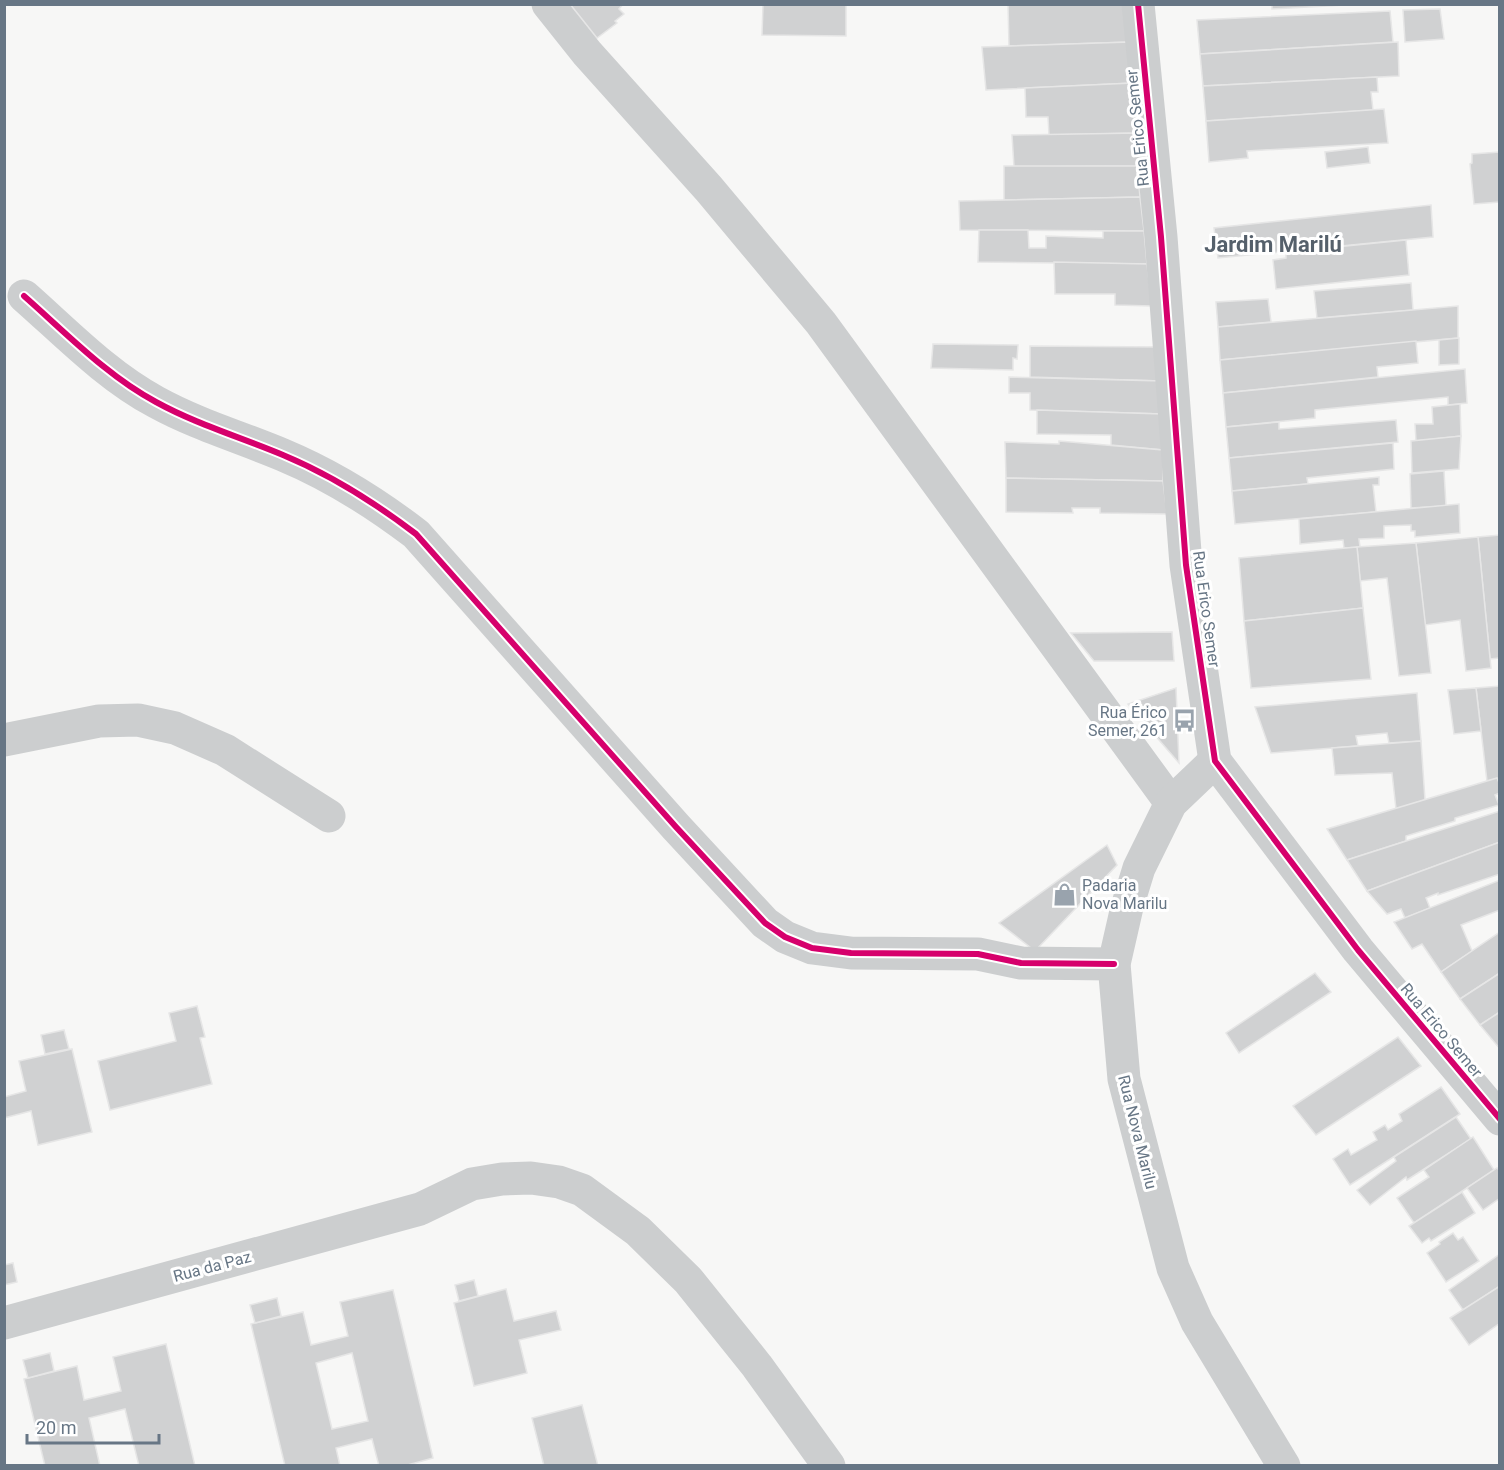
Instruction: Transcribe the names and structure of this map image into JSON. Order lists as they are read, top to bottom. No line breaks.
{"streets":{"street":["Rua Erico Semer","Rua Nova Marilu","Rua da Paz"]},"crossings":[["Rua Erico Semer","Rua Nova Marilu"]],"districts":["Jardim Marilú"],"places":{"bus stop":["Rua Érico Semer, 261"],"shop":["Padaria Nova Marilu"]},"scale_bar":"20 m"}
